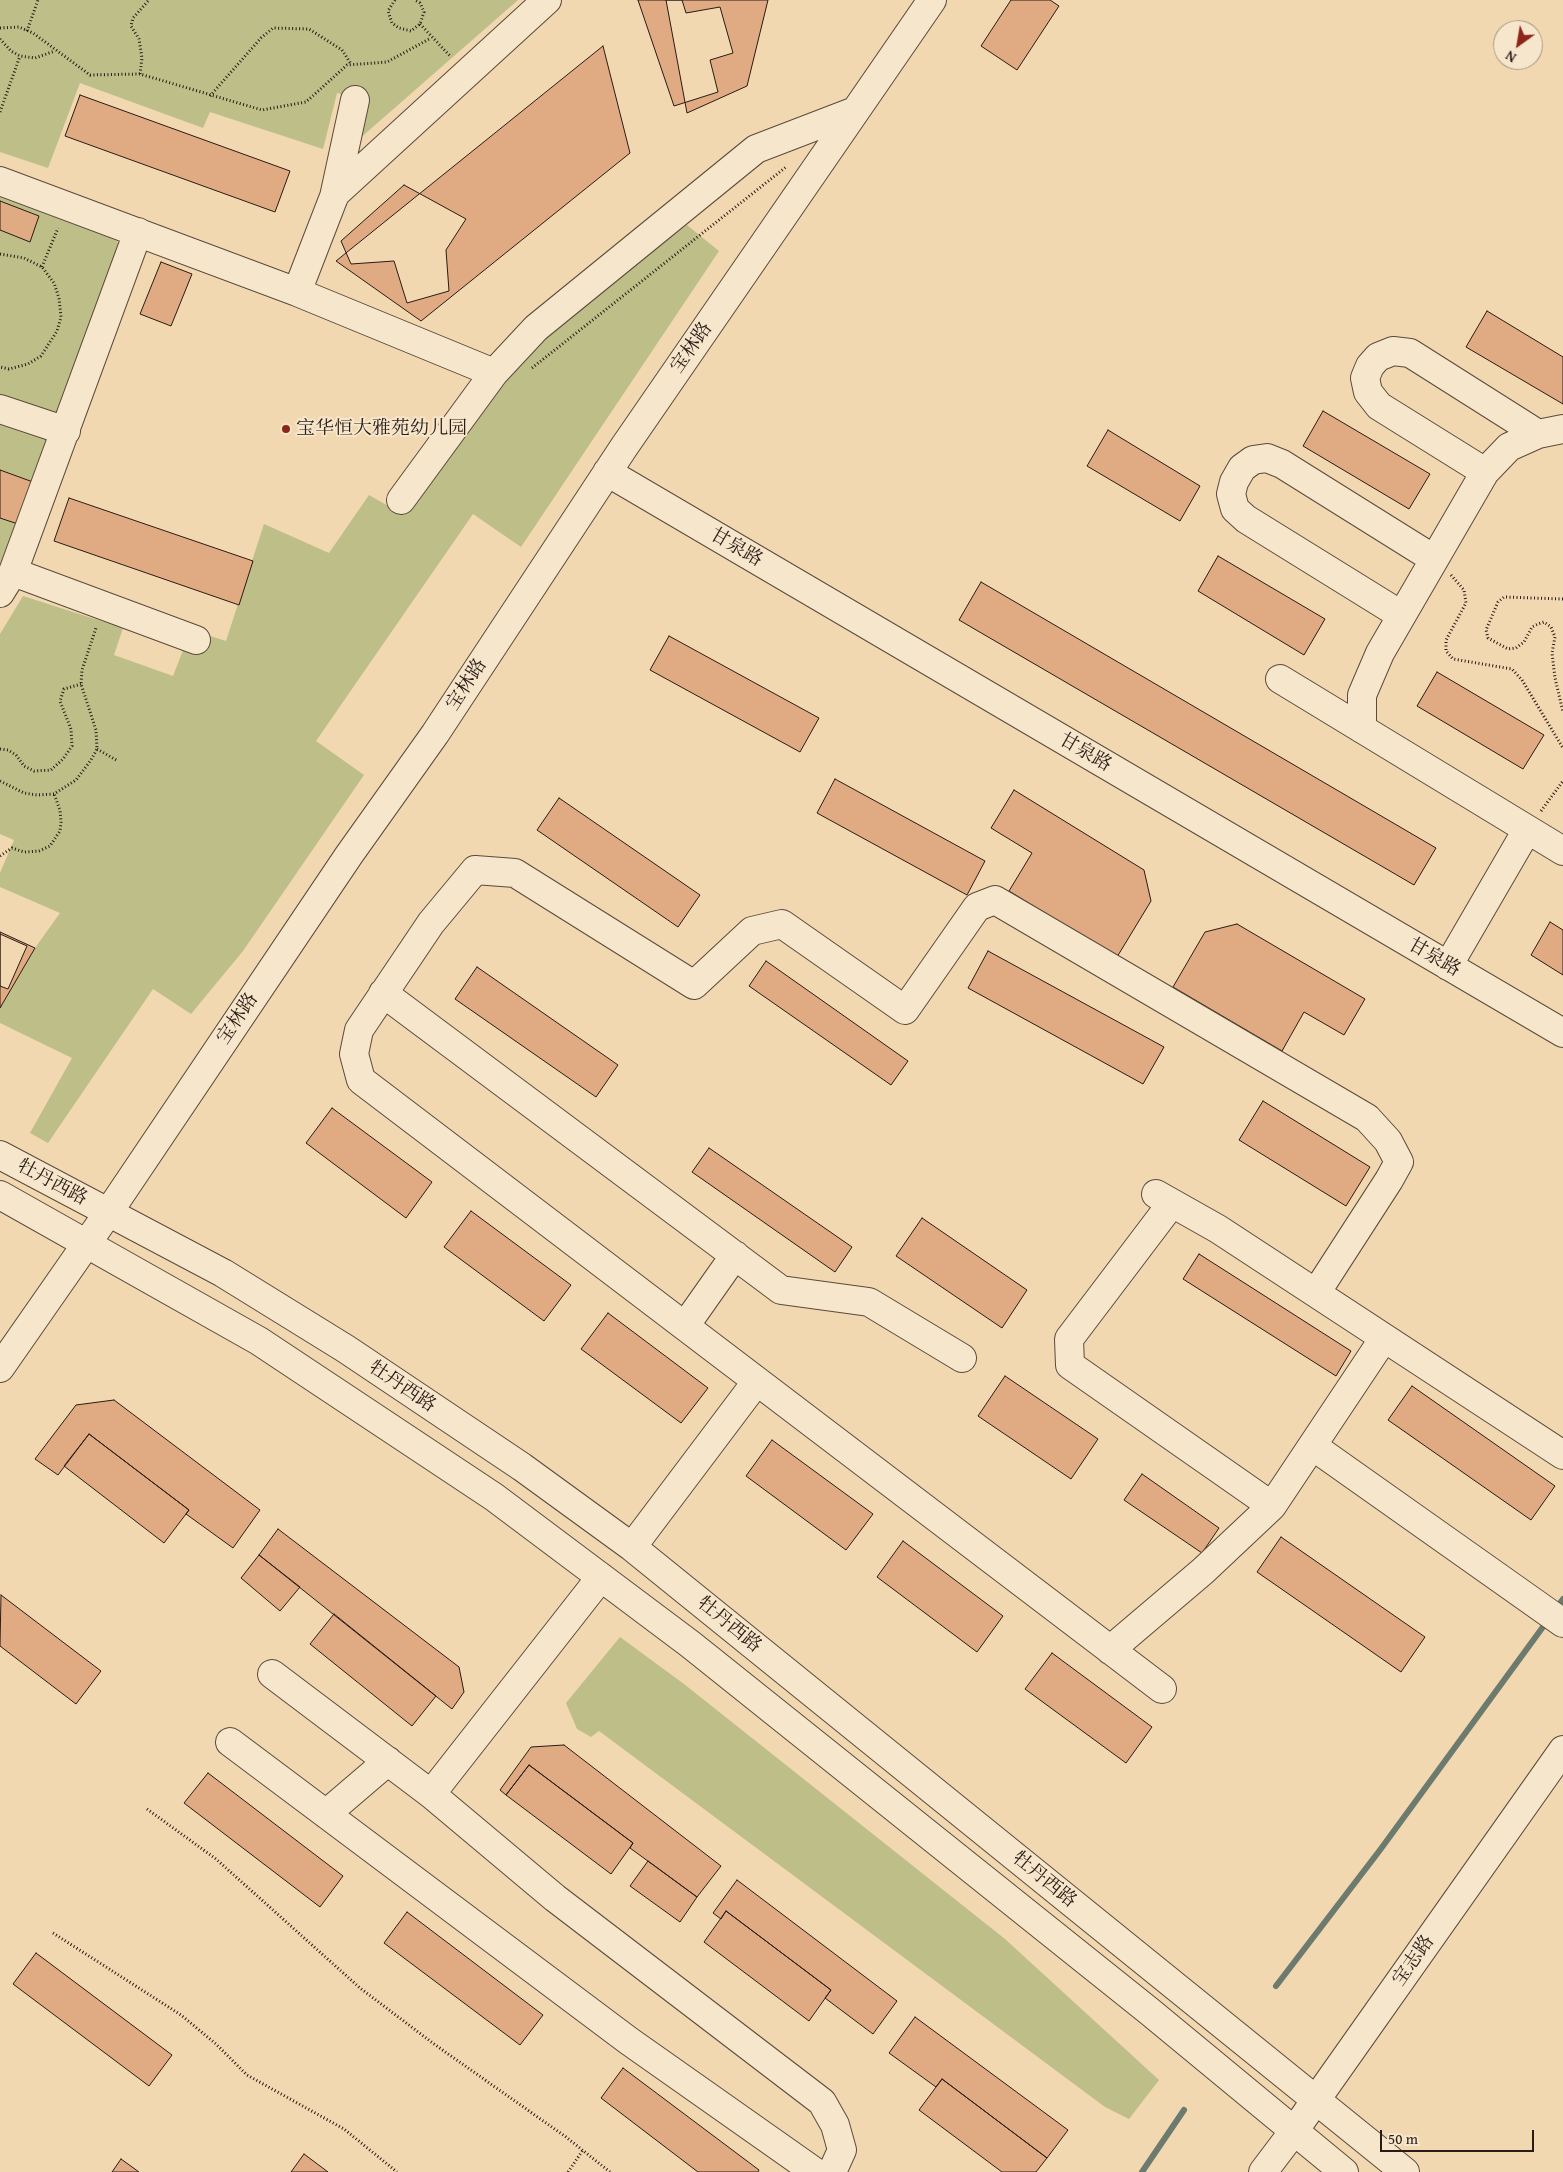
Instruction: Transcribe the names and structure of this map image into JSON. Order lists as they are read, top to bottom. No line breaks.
{"streets":{"street":["宝林路","甘泉路","牡丹西路","宝志路"]},"crossings":[["宝林路","甘泉路"],["宝林路","牡丹西路"],["牡丹西路","宝志路"]],"places":["宝华恒大雅苑幼儿园"],"scale_bar":"50 m","north":"bottom left"}
